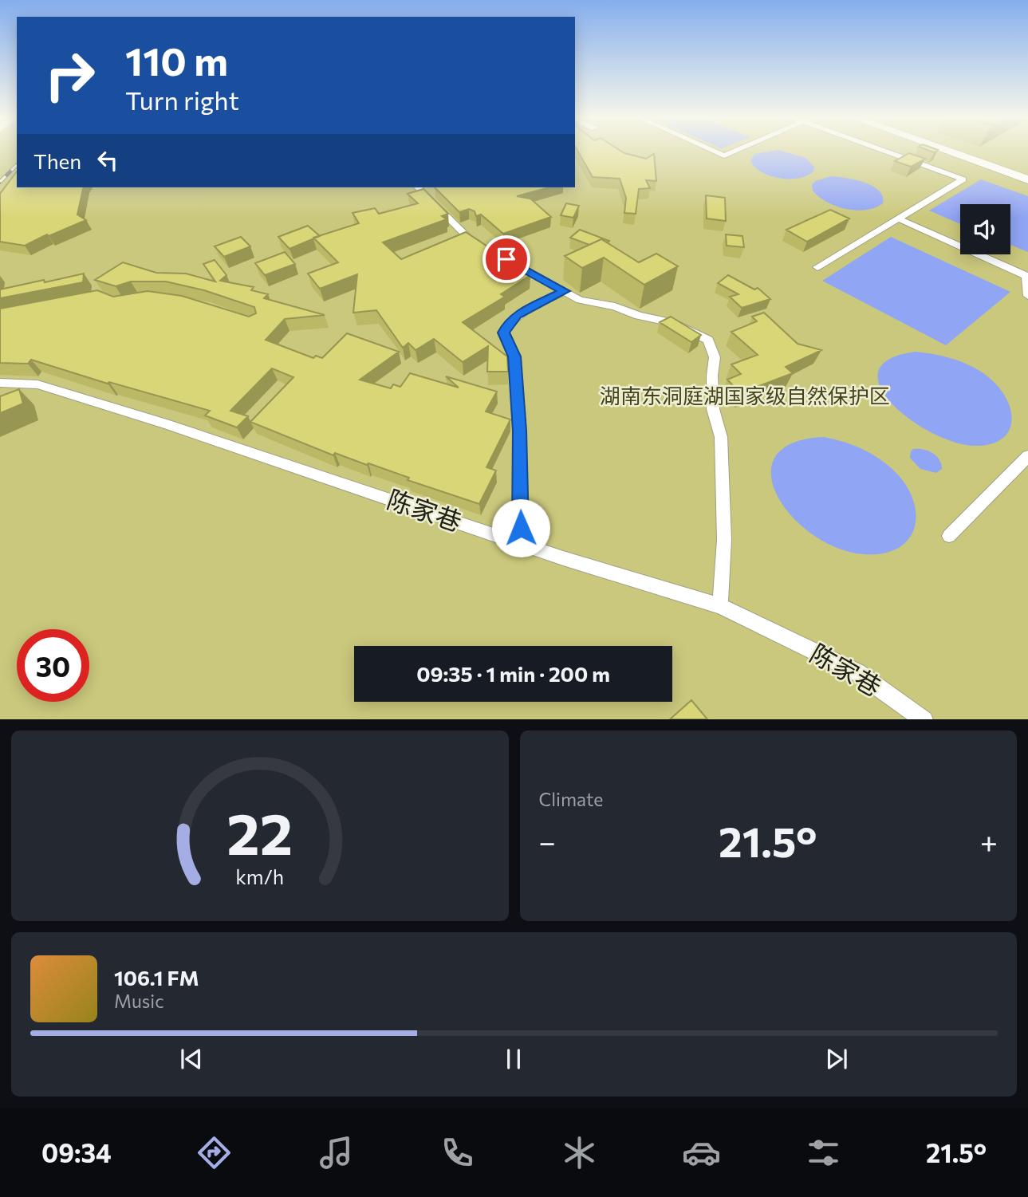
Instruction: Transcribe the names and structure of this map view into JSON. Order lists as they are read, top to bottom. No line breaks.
{"streets":{"street":["陈家巷"]},"parks":["湖南东洞庭湖国家级自然保护区"],"page":{"turn":["110 m","Turn right"],"then":"Then","limit":"30","trip":"09:35 · 1 min · 200 m","tile":"Climate","heat":["−","21.5°","+"],"song":["106.1 FM","Music"],"tabs":["09:34","21.5°"],"gauge":["22","km/h"]}}
